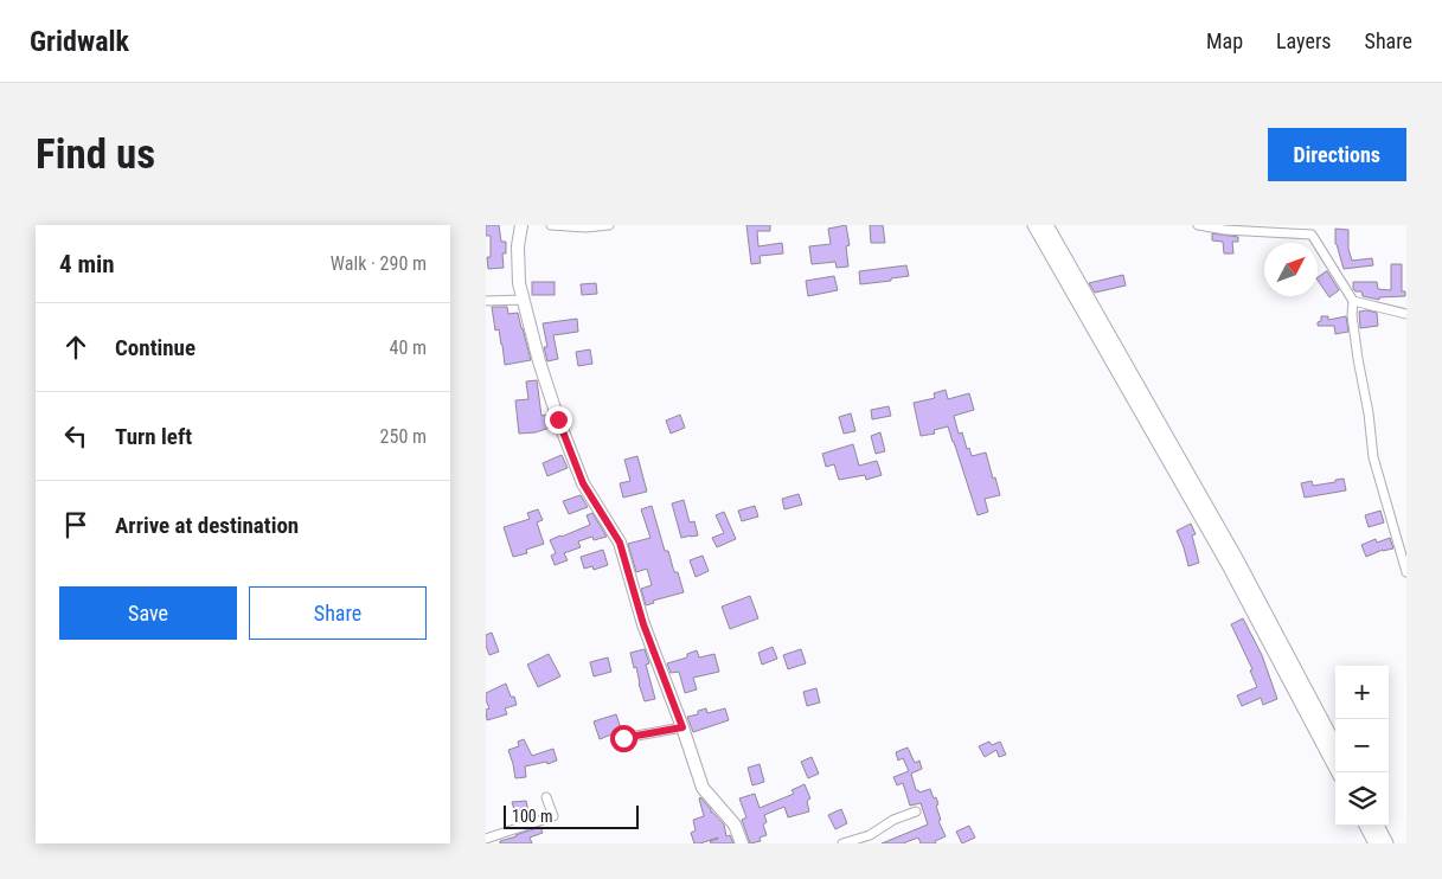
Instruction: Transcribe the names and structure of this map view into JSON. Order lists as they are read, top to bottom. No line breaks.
{"scale_bar":"100 m","north":"top right","page":{"header":"Gridwalk","nav":["Map","Layers","Share"],"buttons":["Directions",["Save","Share"]],"title":"Find us","heading":["4 min","Walk · 290 m"],"list":[["Continue","40 m"],["Turn left","250 m"],"Arrive at destination"],"map_buttons":["+","−"],"scale":"100 m"}}
